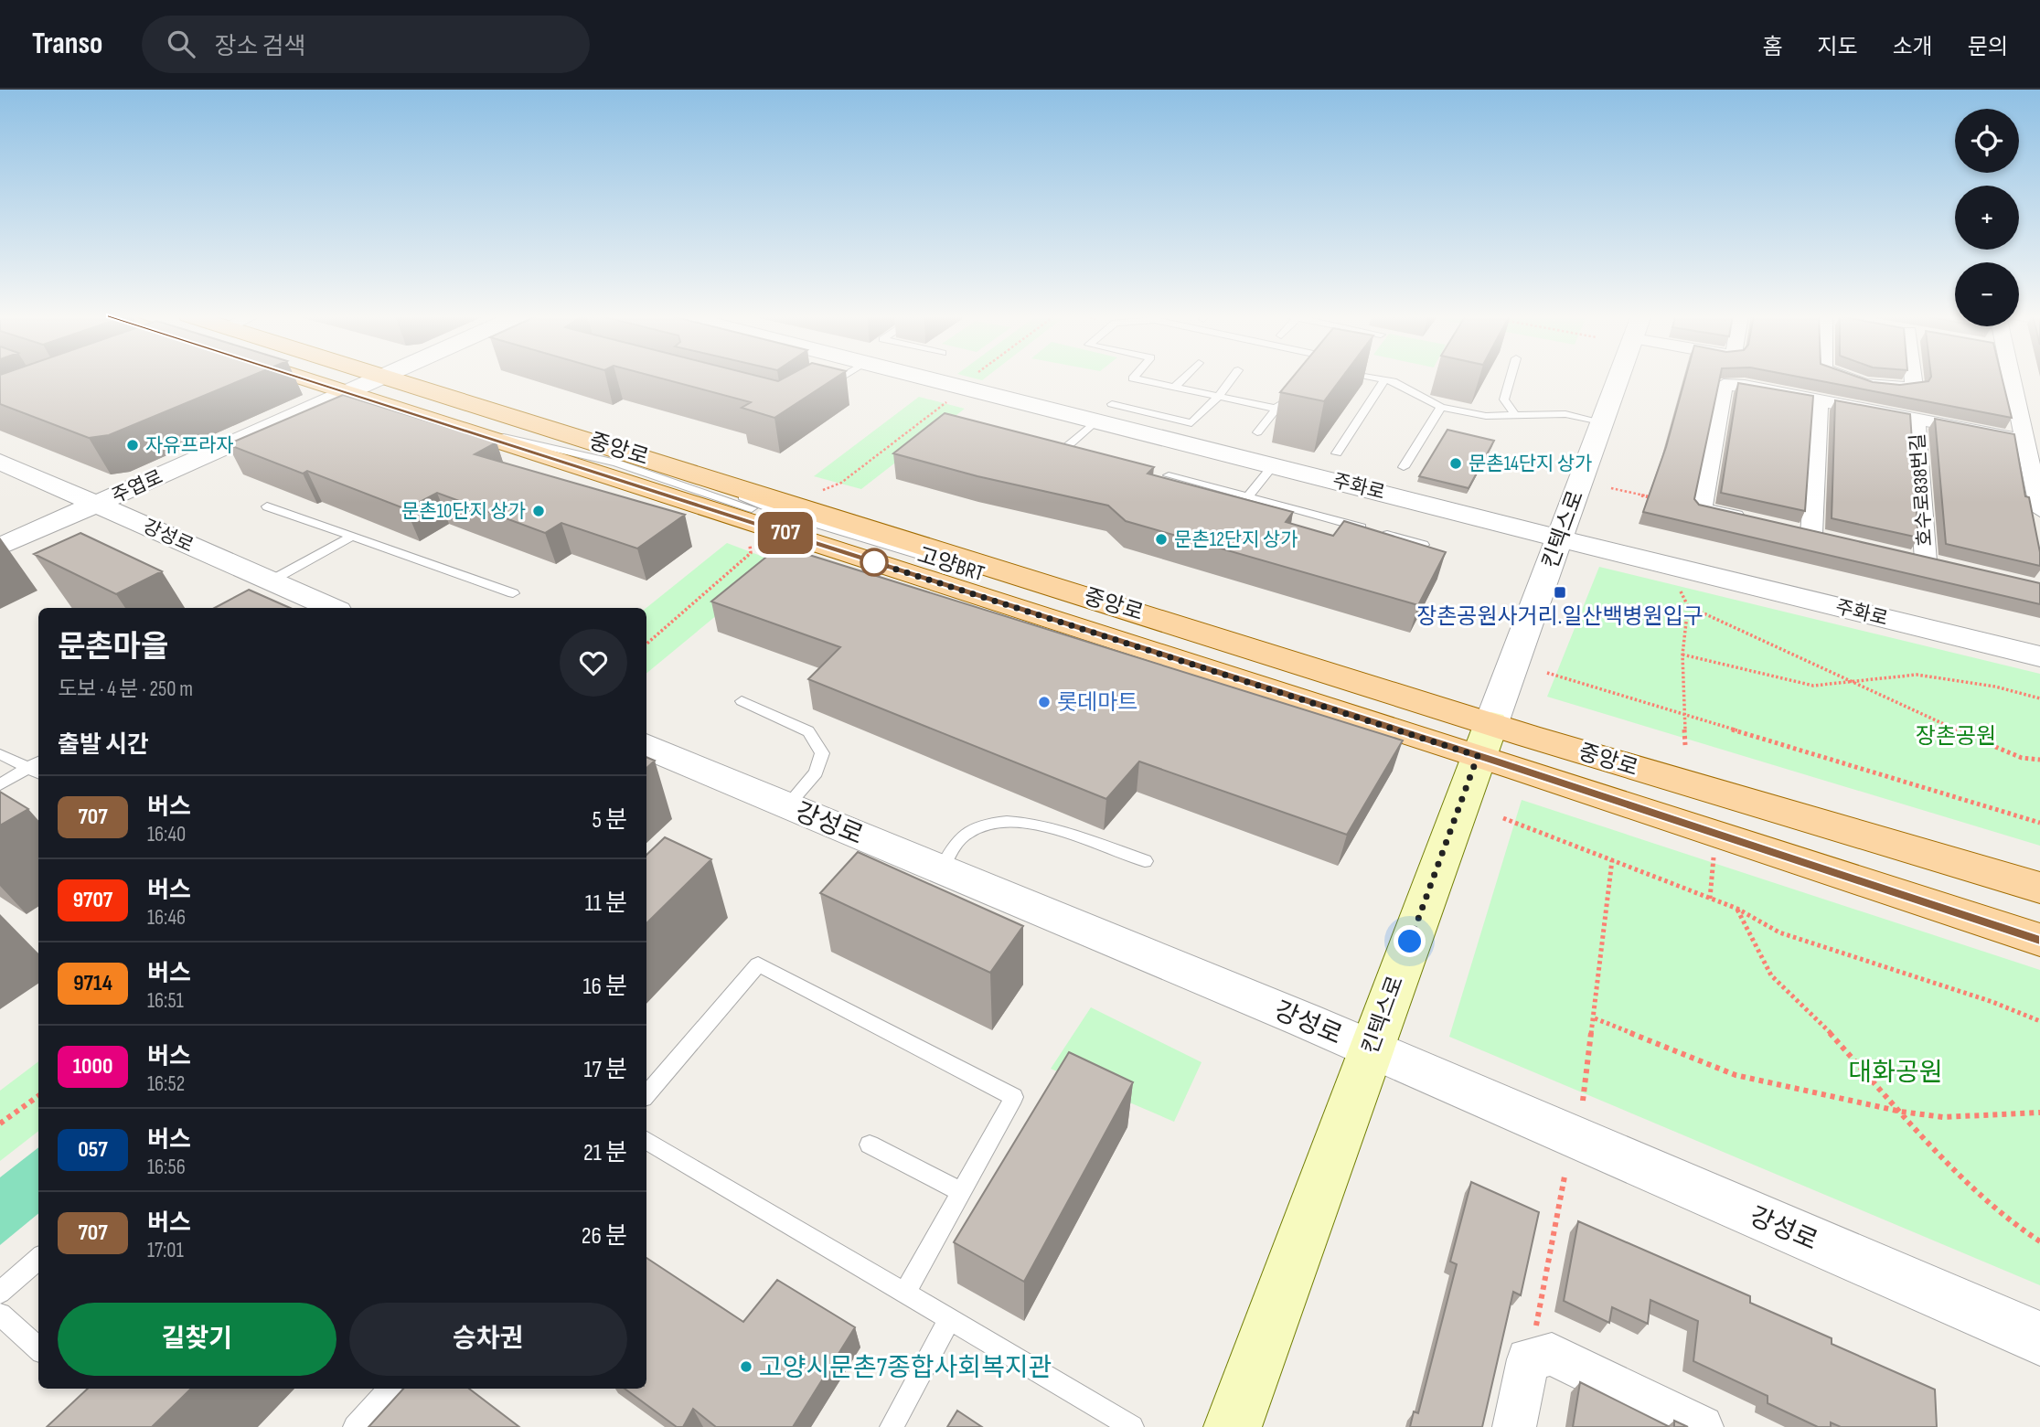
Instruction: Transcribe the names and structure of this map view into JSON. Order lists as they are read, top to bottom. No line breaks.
{"streets":{"main road":["중앙로","킨텍스로"],"street":["주엽로","주화로","호수로838번길","강성로"]},"crossings":[["중앙로","주엽로"],["중앙로","킨텍스로"],["주엽로","강성로"],["주화로","킨텍스로"],["킨텍스로","강성로"]],"parks":["장촌공원","대화공원"],"places":{"other":["자유프라자","문촌14단지 상가","문촌10단지 상가","문촌12단지 상가","롯데마트","고양시문촌7종합사회복지관"],"transit":["장촌공원사거리.일산백병원입구"]},"lines":["bus line 707"],"page":{"header":"Transo","search":"장소 검색","nav":["홈","지도","소개","문의"],"on_map":"707","map_buttons":["+","−"],"heading":[["문촌마을","도보 · 4 분 · 250 m"],"출발 시간"],"list":[{"mark":"707","name":"버스","note":"16:40","value":"5 분"},{"mark":"9707","name":"버스","note":"16:46","value":"11 분"},{"mark":"9714","name":"버스","note":"16:51","value":"16 분"},{"mark":"1000","name":"버스","note":"16:52","value":"17 분"},{"mark":"057","name":"버스","note":"16:56","value":"21 분"},{"mark":"707","name":"버스","note":"17:01","value":"26 분"}],"buttons":["길찾기","승차권"]}}
